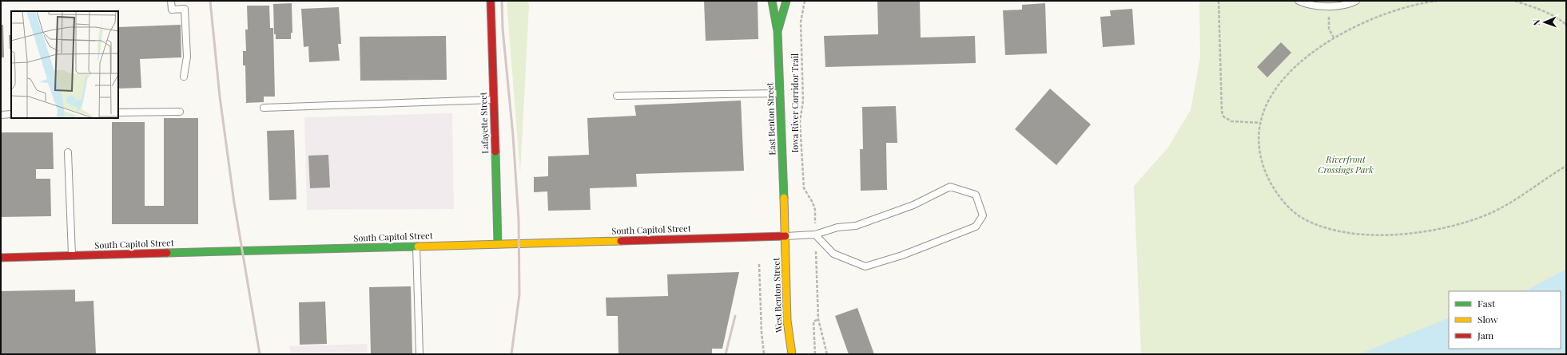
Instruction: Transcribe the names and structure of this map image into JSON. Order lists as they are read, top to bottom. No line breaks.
{"streets":{"street":["East Benton Street","Lafayette Street","South Capitol Street","West Benton Street"],"path":["Iowa River Corridor Trail"]},"crossings":[["East Benton Street","South Capitol Street"],["East Benton Street","West Benton Street"],["Lafayette Street","South Capitol Street"],["South Capitol Street","West Benton Street"]],"parks":["Riverfront Crossings Park"],"legend":["Fast","Slow","Jam"],"north":"left"}
